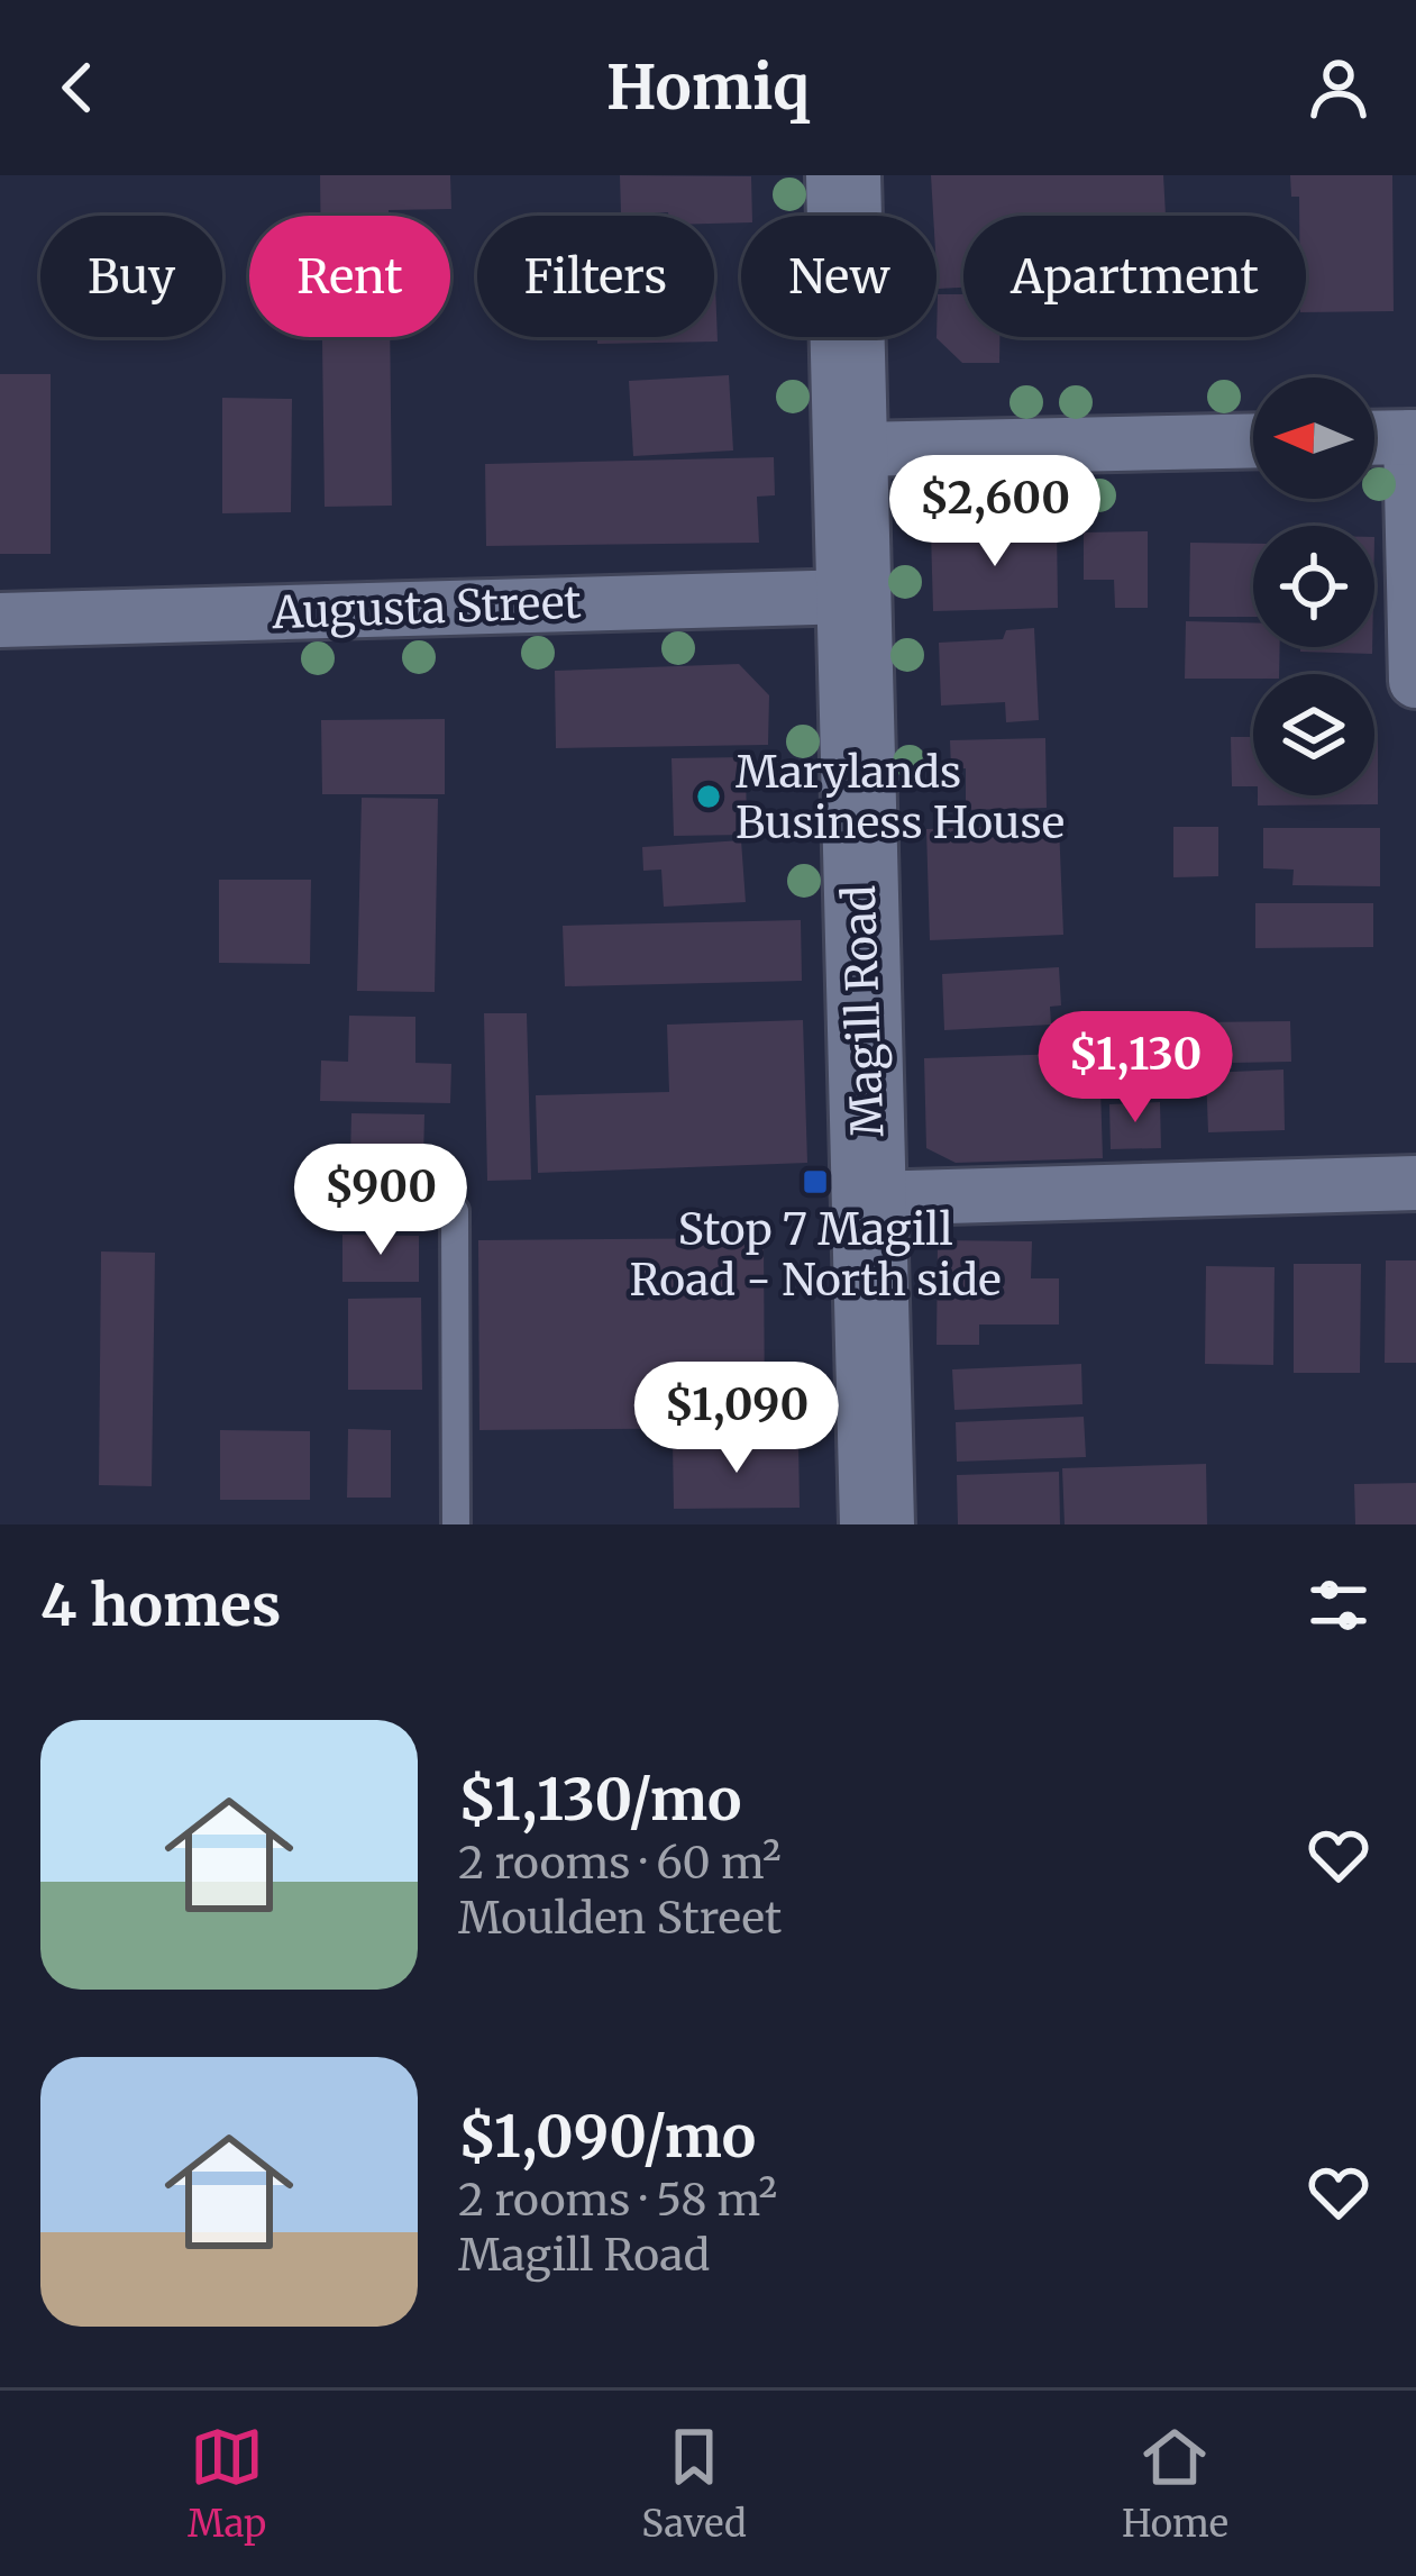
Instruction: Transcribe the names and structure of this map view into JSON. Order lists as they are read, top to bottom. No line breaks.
{"streets":{"main road":["Magill Road"],"street":["Augusta Street"]},"crossings":[["Augusta Street","Magill Road"]],"places":{"other":["Marylands Business House"],"transit":["Stop 7 Magill Road - North side"]},"north":"left","page":{"header":"Homiq","chip":["Buy","Rent","Filters","New","Apartment"],"price":["$2,600","$1,130","$900","$1,090"],"heading":"4 homes","list":[{"name":"$1,130/mo","note":"2 rooms · 60 m² · Moulden Street"},{"name":"$1,090/mo","note":"2 rooms · 58 m² · Magill Road"}],"tabs":["Map","Saved","Home"]}}
